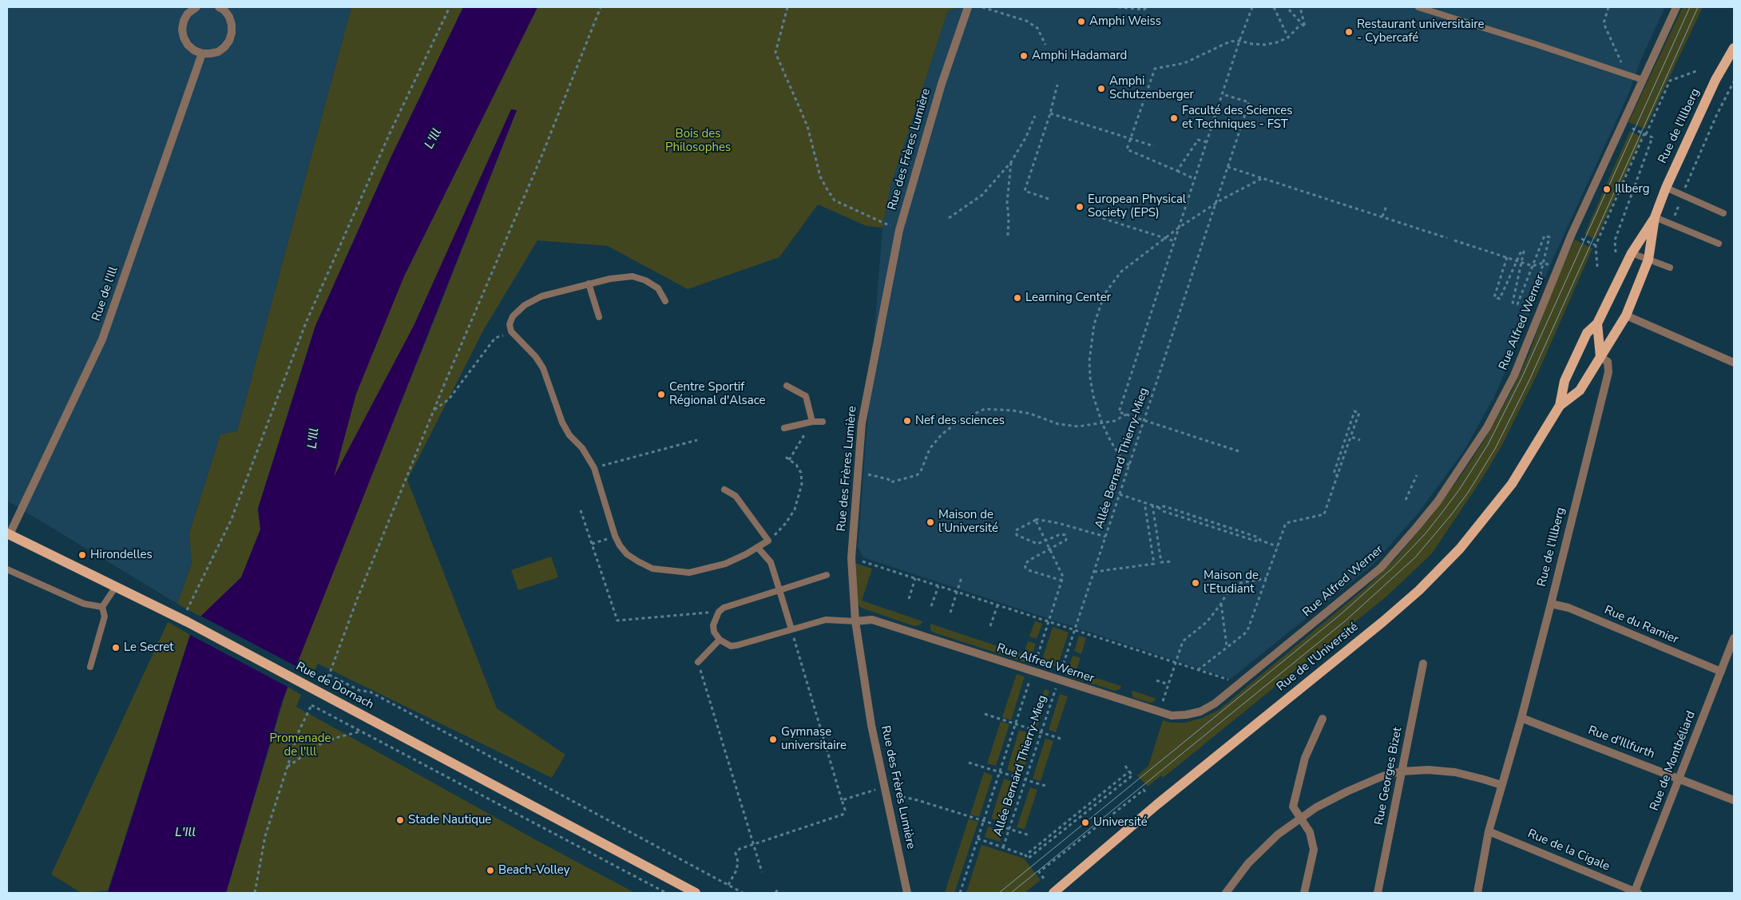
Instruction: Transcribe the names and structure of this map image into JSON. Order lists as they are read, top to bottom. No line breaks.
{"streets":{"main road":["Rue de l'Illberg","Rue de l'Université","Rue de Dornach"],"street":["Rue des Frères Lumière","Rue de l'Ill","Rue Alfred Werner","Rue du Ramier","Rue d'Illfurth","Rue de Montbéliard","Rue Georges Bizet","Rue de la Cigale"],"path":["Allée Bernard Thierry-Mieg"]},"crossings":[["Rue de l'Illberg","Rue du Ramier"],["Rue de l'Illberg","Rue de l'Université"],["Rue de l'Illberg","Rue d'Illfurth"],["Rue de l'Illberg","Rue de la Cigale"],["Rue des Frères Lumière","Rue Alfred Werner"],["Rue de l'Ill","Rue de Dornach"],["Rue Alfred Werner","Allée Bernard Thierry-Mieg"],["Rue du Ramier","Rue de Montbéliard"],["Rue d'Illfurth","Rue de Montbéliard"],["Rue de Montbéliard","Rue de la Cigale"]],"water":["L'Ill"],"parks":["Bois des Philosophes","Promenade de l'lll"],"places":["Amphi Weiss","Restaurant universitaire - Cybercafé","Amphi Hadamard","Amphi Schutzenberger","Faculté des Sciences et Techniques - FST","Illberg","European Physical Society (EPS)","Learning Center","Centre Sportif Régional d'Alsace","Nef des sciences","Maison de l'Université","Hirondelles","Maison de l’Etudiant","Le Secret","Gymnase universitaire","Stade Nautique","Université","Beach-Volley"]}
